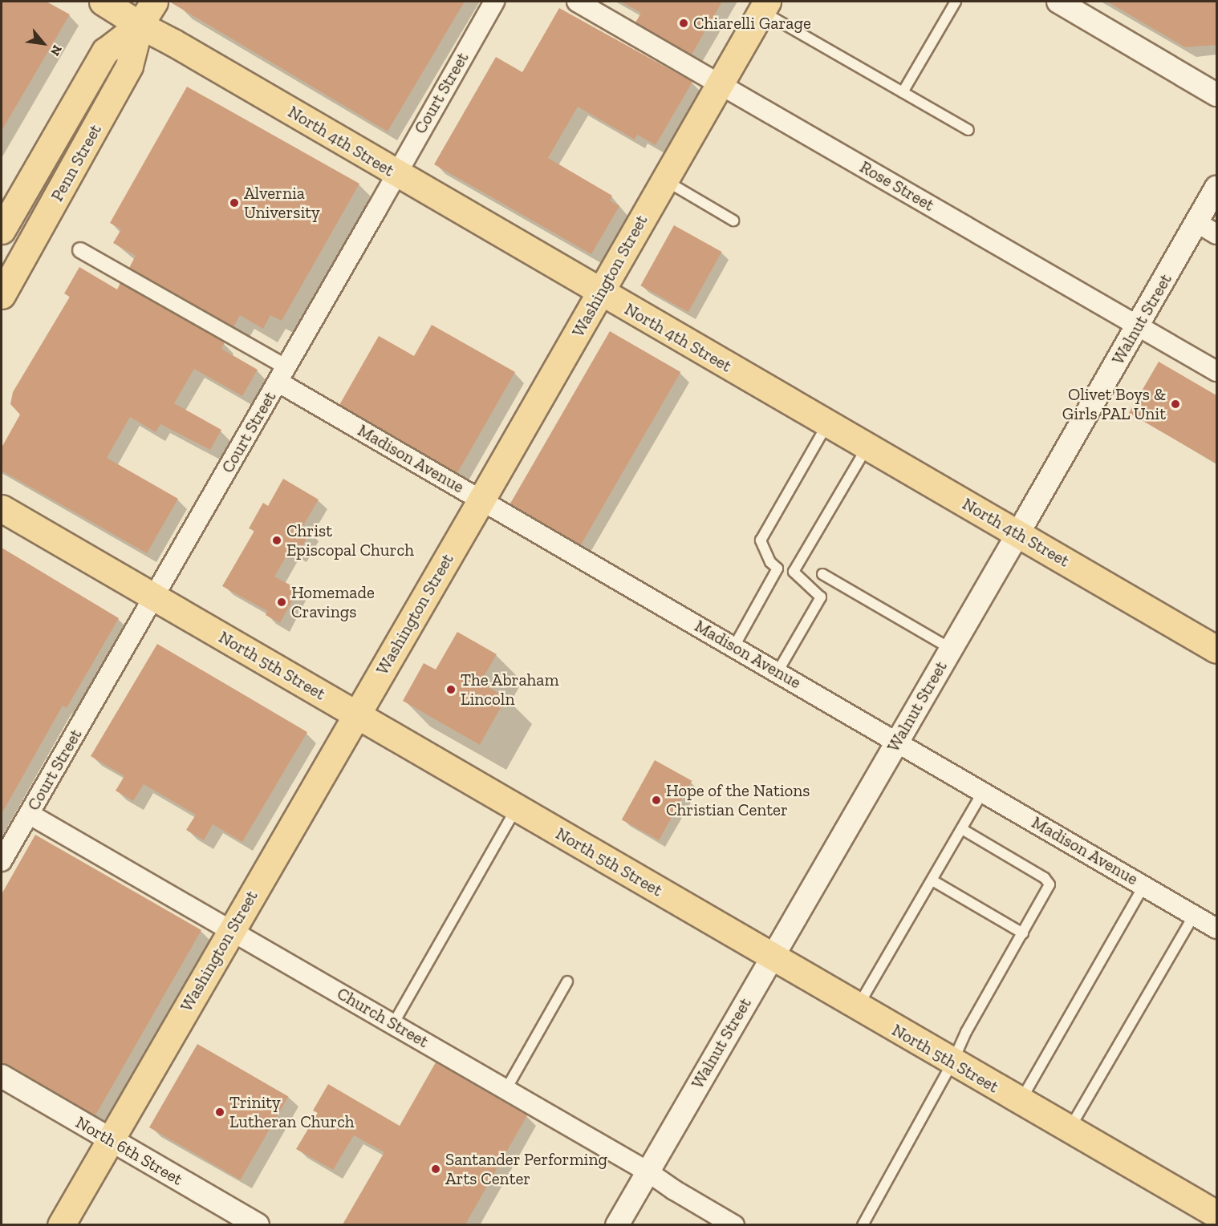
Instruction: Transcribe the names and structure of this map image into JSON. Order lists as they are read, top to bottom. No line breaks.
{"streets":{"main road":["North 4th Street","Penn Street","Washington Street","North 5th Street"],"street":["Court Street","Rose Street","Walnut Street","Madison Avenue","Church Street","North 6th Street"]},"crossings":[["Court Street","North 4th Street"],["Court Street","Madison Avenue"],["Court Street","North 5th Street"],["Court Street","Church Street"],["North 4th Street","Penn Street"],["North 4th Street","Washington Street"],["North 4th Street","Walnut Street"],["Rose Street","Washington Street"],["Rose Street","Walnut Street"],["Washington Street","Madison Avenue"],["Washington Street","North 5th Street"],["Washington Street","Church Street"],["Washington Street","North 6th Street"],["Walnut Street","Madison Avenue"],["Walnut Street","North 5th Street"],["Walnut Street","Church Street"]],"places":["Chiarelli Garage","Alvernia University","Olivet Boys & Girls PAL Unit","Christ Episcopal Church","Homemade Cravings","The Abraham Lincoln","Hope of the Nations Christian Center","Trinity Lutheran Church","Santander Performing Arts Center"],"north":"bottom right"}
